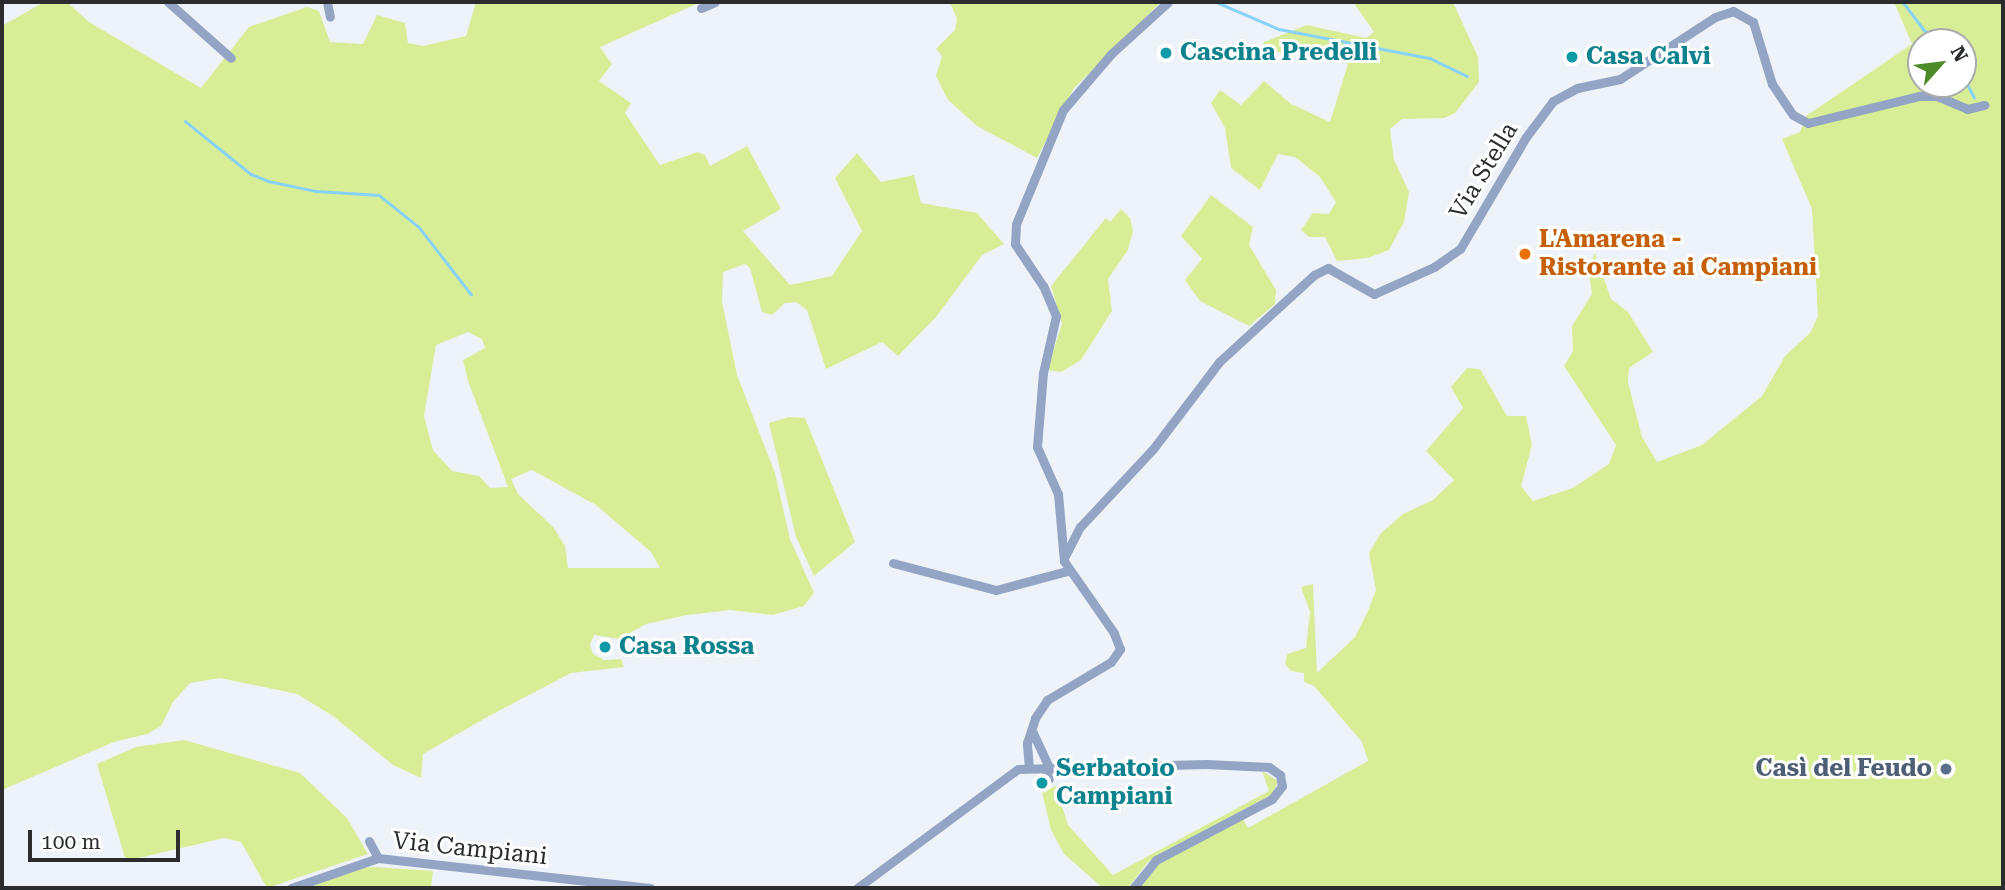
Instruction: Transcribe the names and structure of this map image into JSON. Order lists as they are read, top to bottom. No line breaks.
{"streets":{"street":["Via Stella","Via Campiani"]},"places":["Cascina Predelli","Casa Calvi","L'Amarena - Ristorante ai Campiani","Casa Rossa","Casì del Feudo","Serbatoio Campiani"],"scale_bar":"100 m","north":"top right"}
